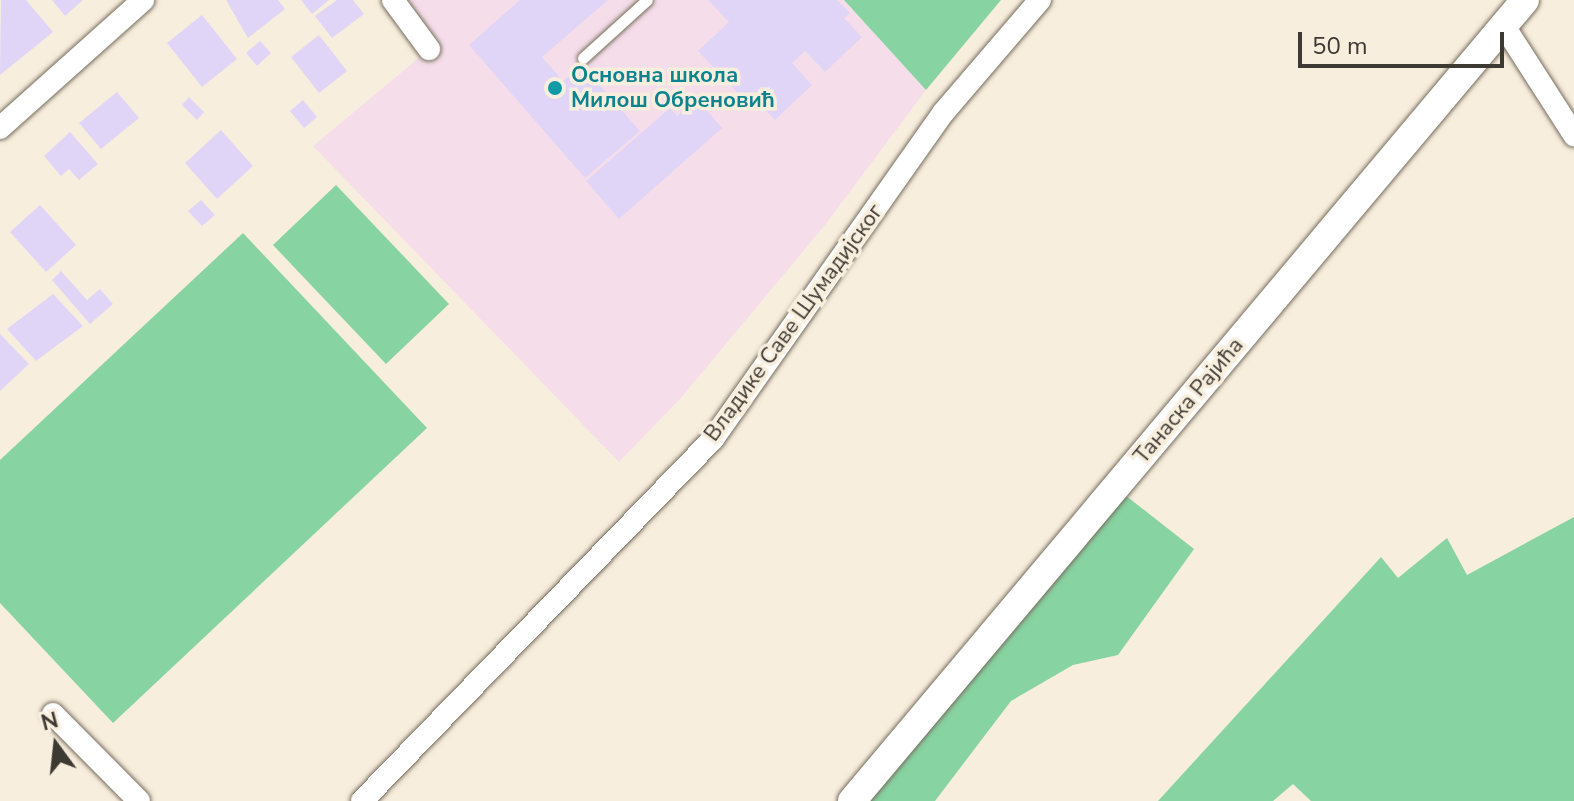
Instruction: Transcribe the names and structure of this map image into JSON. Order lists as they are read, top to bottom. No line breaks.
{"streets":{"street":["Владике Саве Шумадијског","Танаска Рајића"]},"places":["Основна школа Милош Обреновић"],"scale_bar":"50 m","north":"top"}
